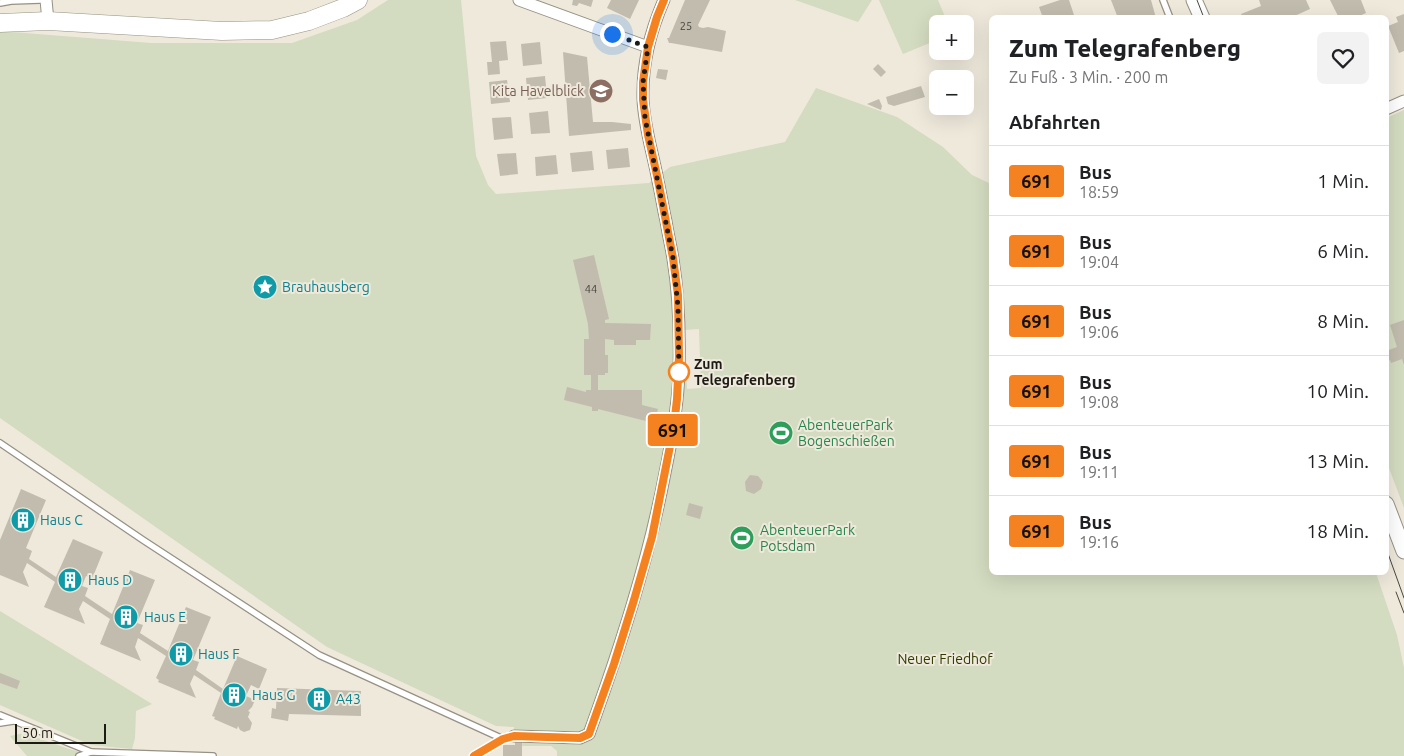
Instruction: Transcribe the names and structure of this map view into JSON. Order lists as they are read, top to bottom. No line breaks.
{"parks":["Neuer Friedhof"],"places":{"school or university":["Kita Havelblick"],"place":["Brauhausberg"],"other":["Zum Telegrafenberg"],"sports":["AbenteuerPark Bogenschießen","AbenteuerPark Potsdam"],"building":["Haus C","Haus D","Haus E","Haus F","Haus G","A43"]},"lines":["bus line 691"],"house_numbers":["25","44"],"scale_bar":"50 m","page":{"on_map":"691","map_buttons":["+","−"],"heading":[["Zum Telegrafenberg","Zu Fuß · 3 Min. · 200 m"],"Abfahrten"],"list":[{"mark":"691","name":"Bus","note":"18:59","value":"1 Min."},{"mark":"691","name":"Bus","note":"19:04","value":"6 Min."},{"mark":"691","name":"Bus","note":"19:06","value":"8 Min."},{"mark":"691","name":"Bus","note":"19:08","value":"10 Min."},{"mark":"691","name":"Bus","note":"19:11","value":"13 Min."},{"mark":"691","name":"Bus","note":"19:16","value":"18 Min."}],"scale":"50 m"}}
